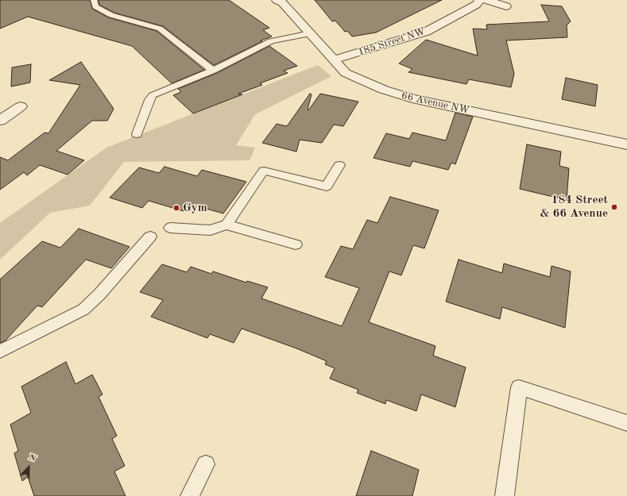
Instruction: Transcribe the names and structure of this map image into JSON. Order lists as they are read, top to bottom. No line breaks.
{"streets":{"street":["185 Street NW","66 Avenue NW"]},"crossings":[["185 Street NW","66 Avenue NW"]],"places":["184 Street & 66 Avenue","Gym"],"north":"top"}
